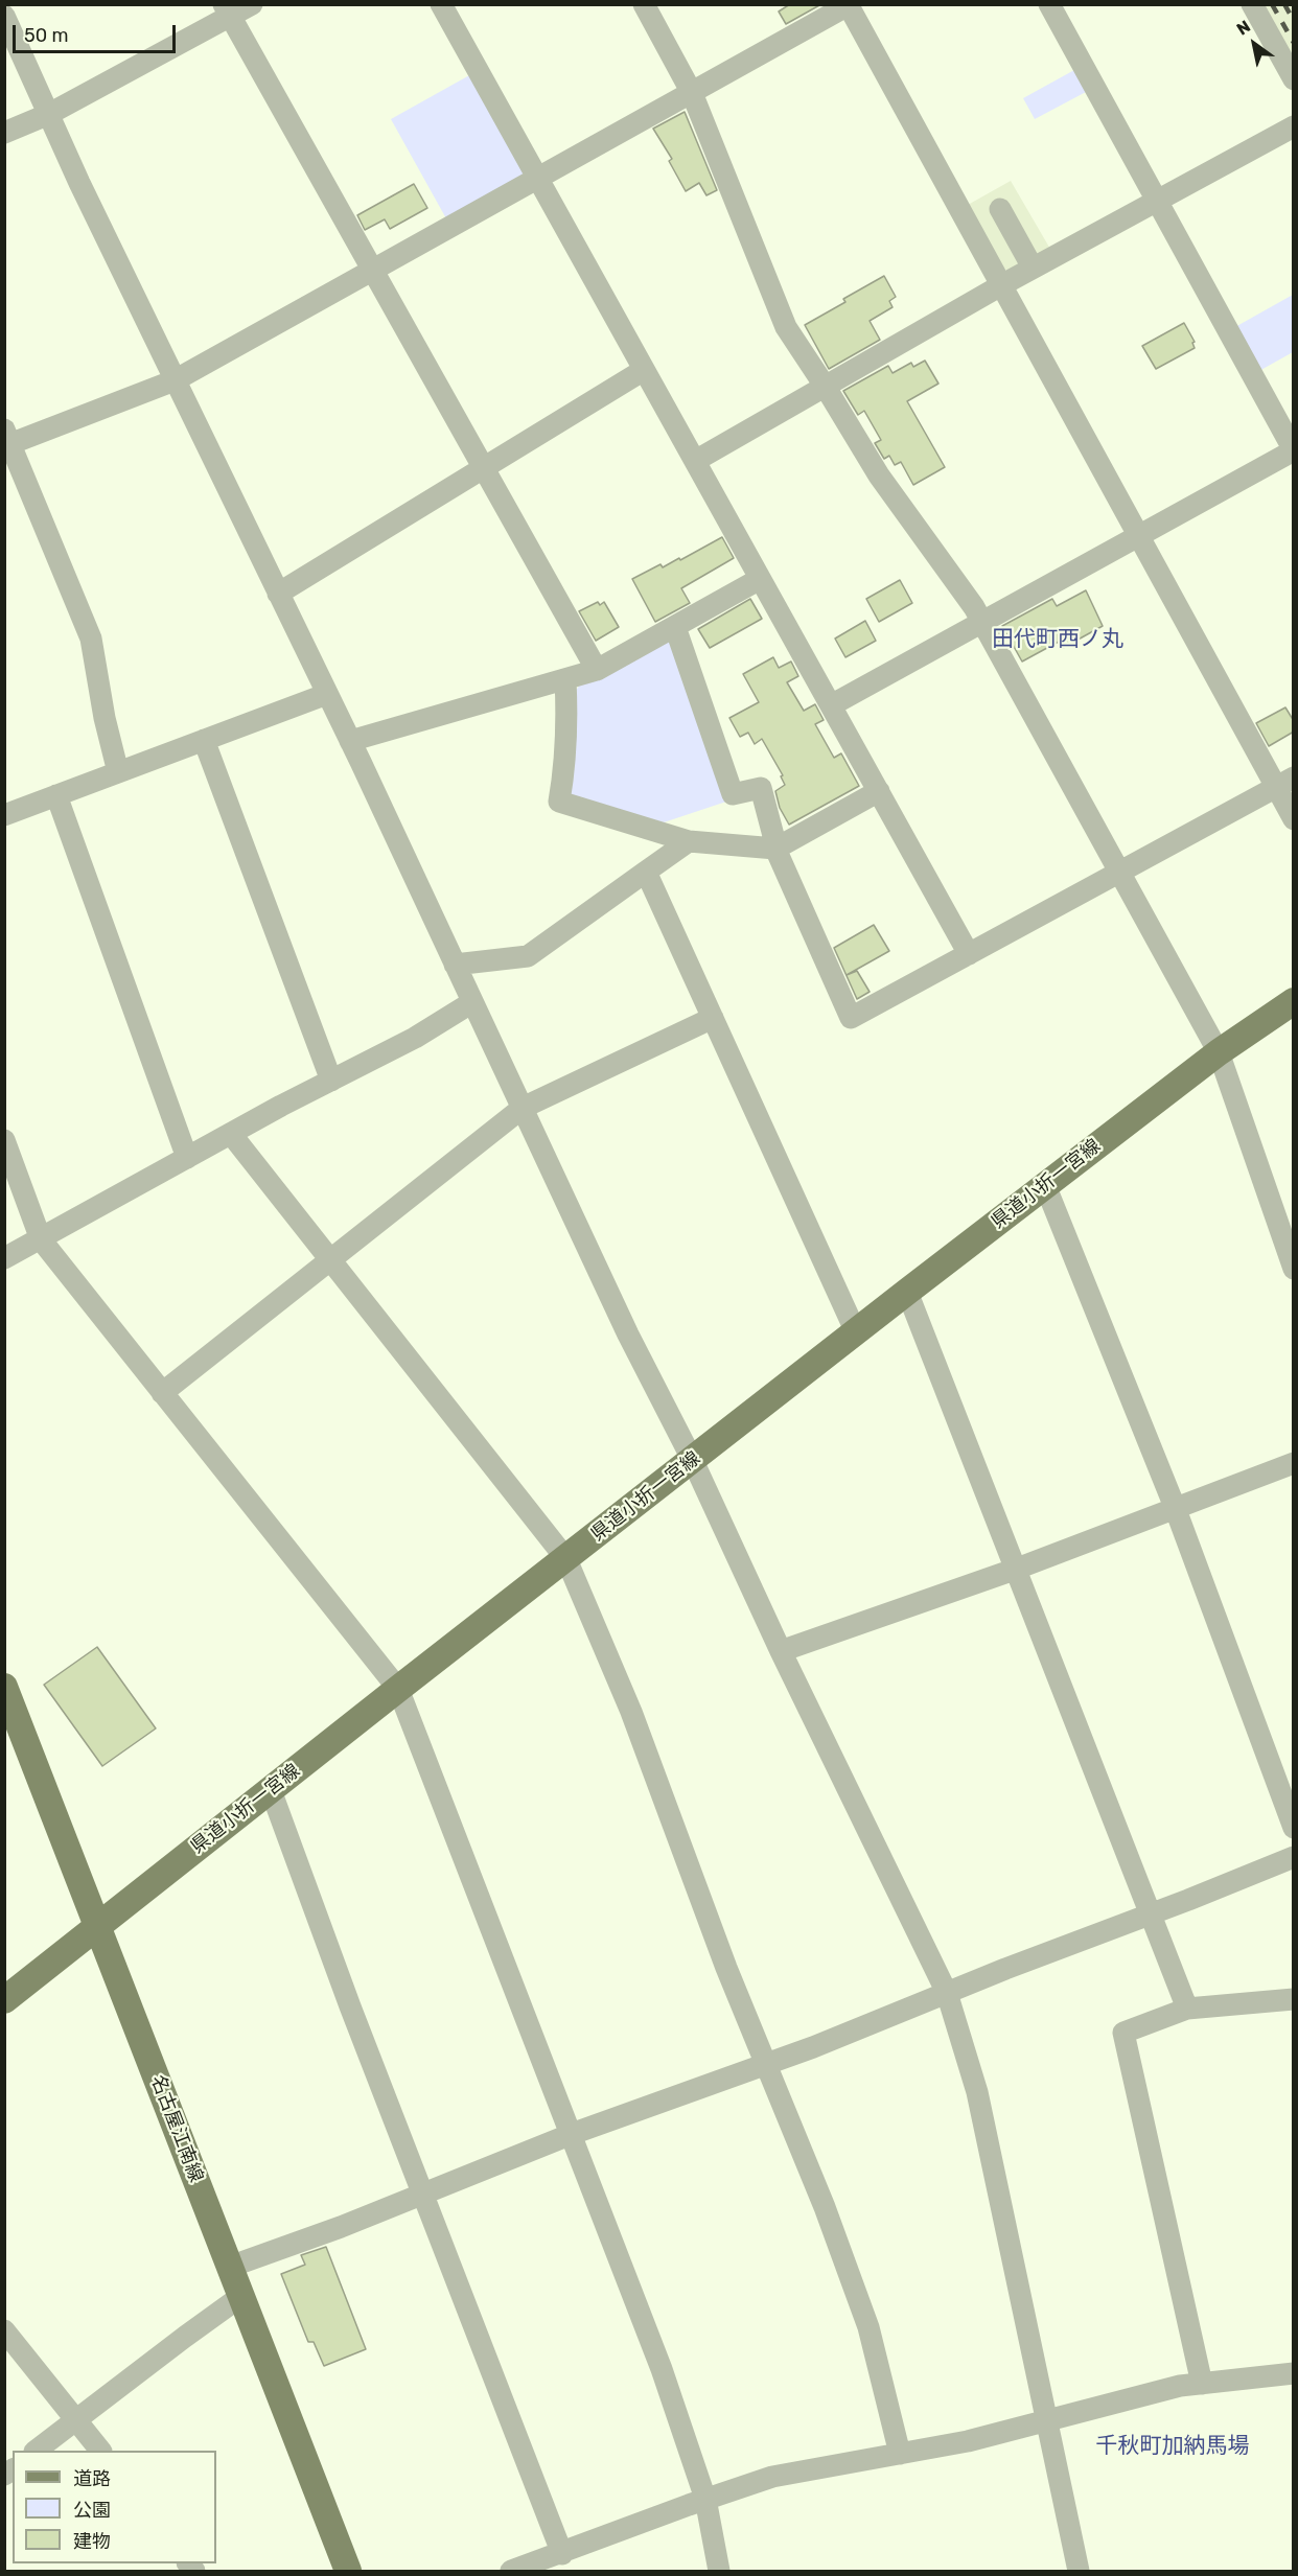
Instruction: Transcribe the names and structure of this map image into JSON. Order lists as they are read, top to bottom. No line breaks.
{"streets":{"main road":["県道小折一宮線","名古屋江南線"]},"crossings":[["県道小折一宮線","名古屋江南線"]],"districts":["田代町西ノ丸","千秋町加納馬場"],"legend":["道路","公園","建物"],"scale_bar":"50 m","north":"top left"}
